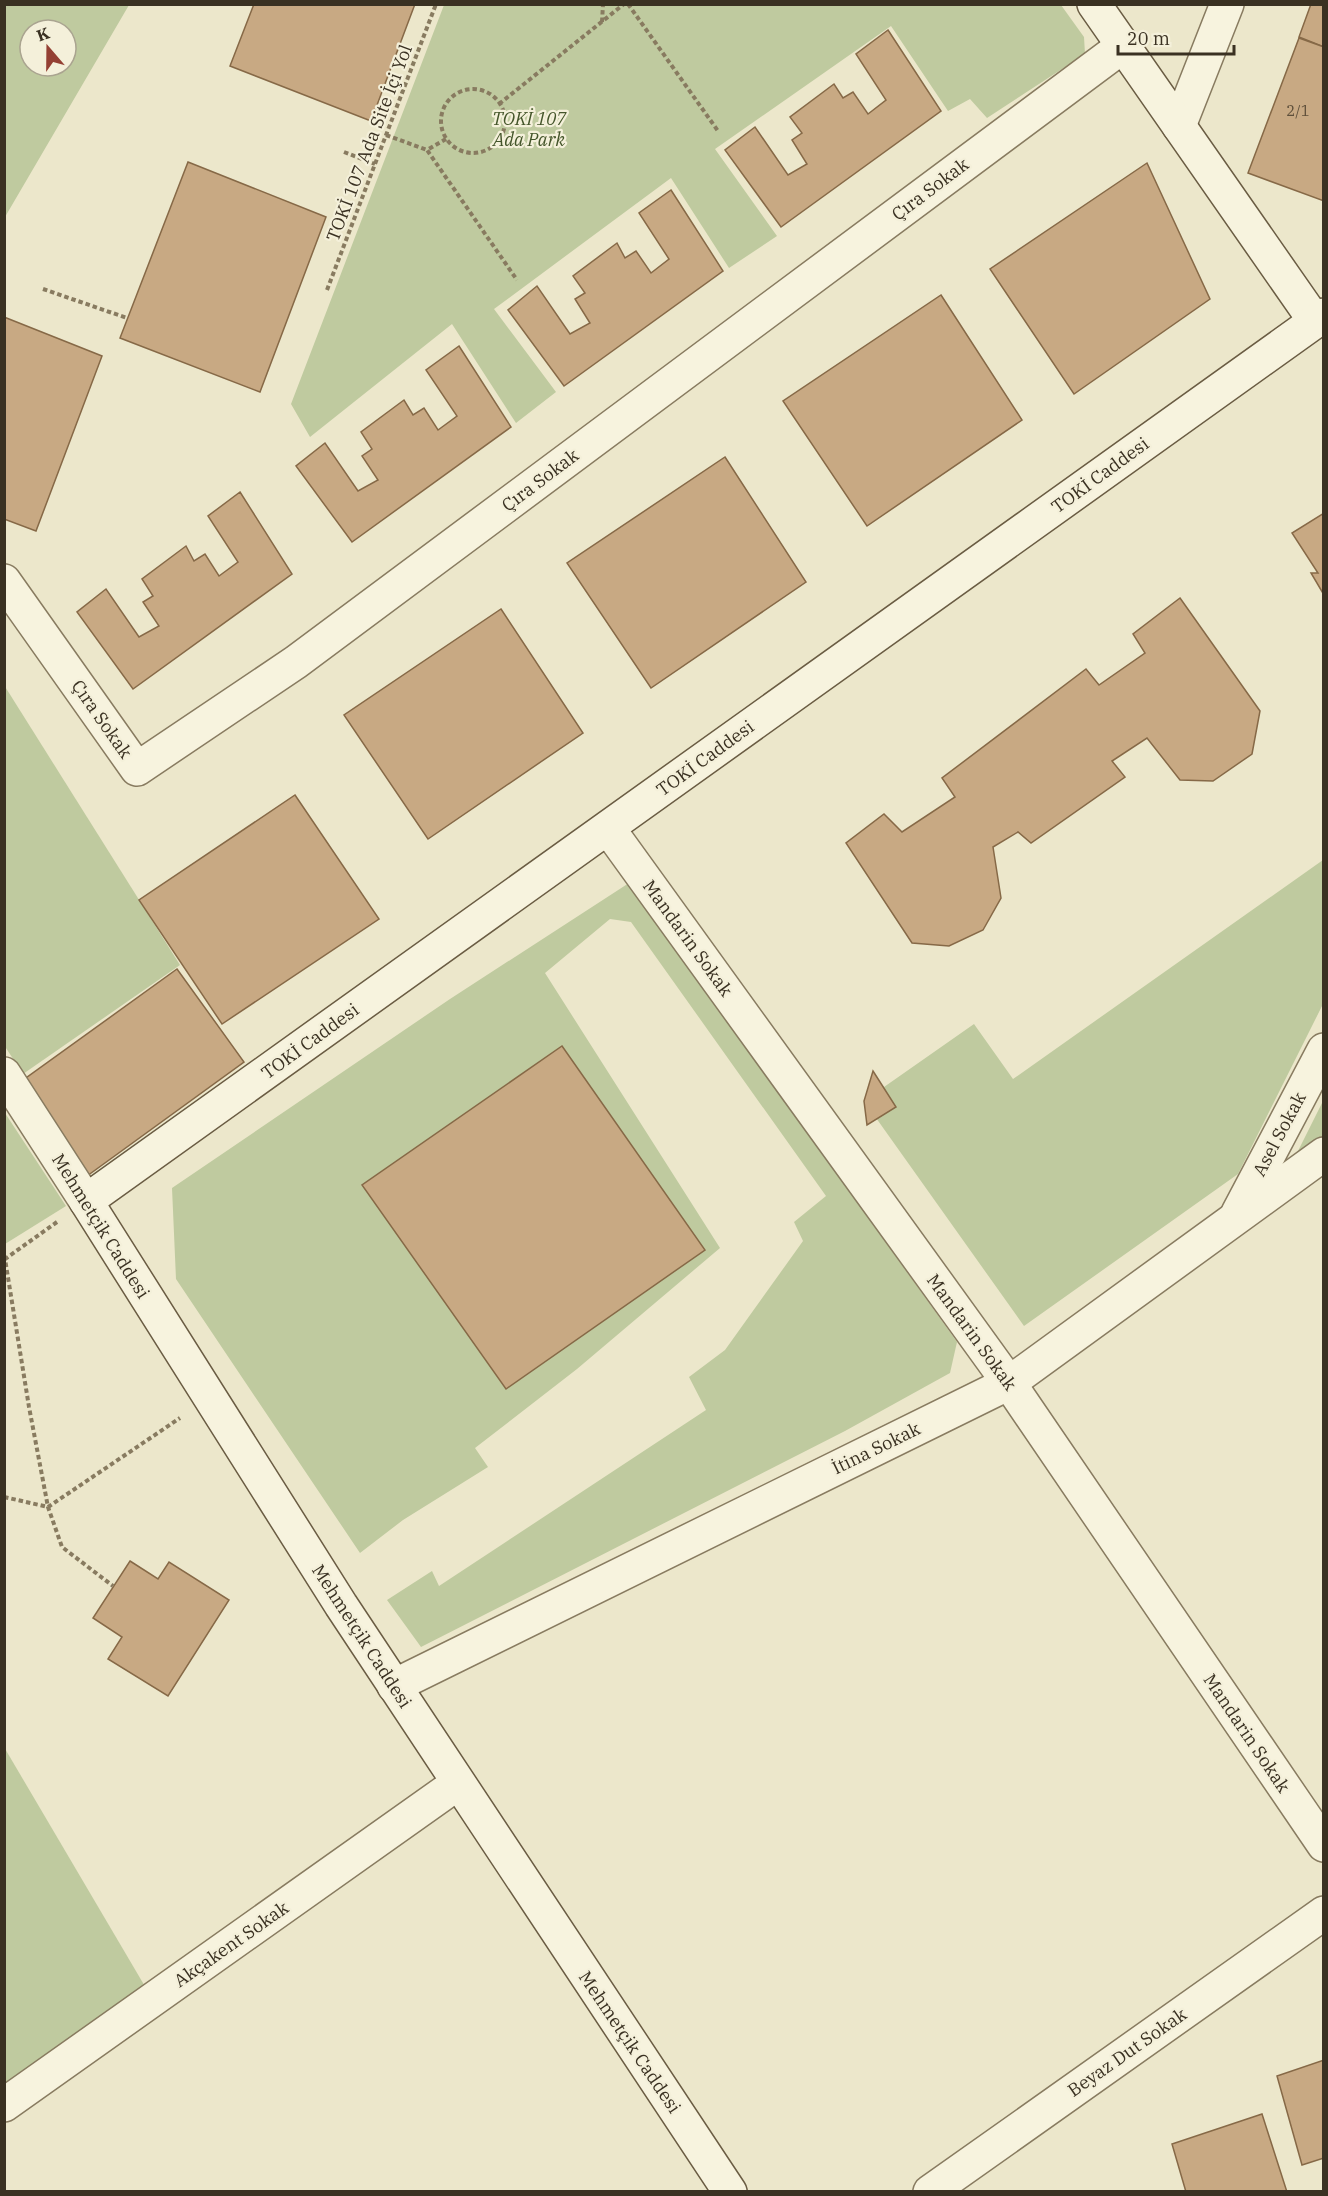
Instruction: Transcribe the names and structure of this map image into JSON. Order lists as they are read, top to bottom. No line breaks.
{"streets":{"street":["Çıra Sokak","TOKİ Caddesi","Mandarin Sokak","Asel Sokak","Mehmetçik Caddesi","İtina Sokak","Akçakent Sokak","Beyaz Dut Sokak"],"path":["TOKİ 107 Ada Site İçi Yol"]},"crossings":[["TOKİ Caddesi","Mandarin Sokak"],["TOKİ Caddesi","Mehmetçik Caddesi"],["Mandarin Sokak","İtina Sokak"],["Asel Sokak","İtina Sokak"],["Mehmetçik Caddesi","İtina Sokak"],["Mehmetçik Caddesi","Akçakent Sokak"]],"parks":["TOKİ 107 Ada Park"],"house_numbers":["2/1"],"scale_bar":"20 m","north":"top"}
